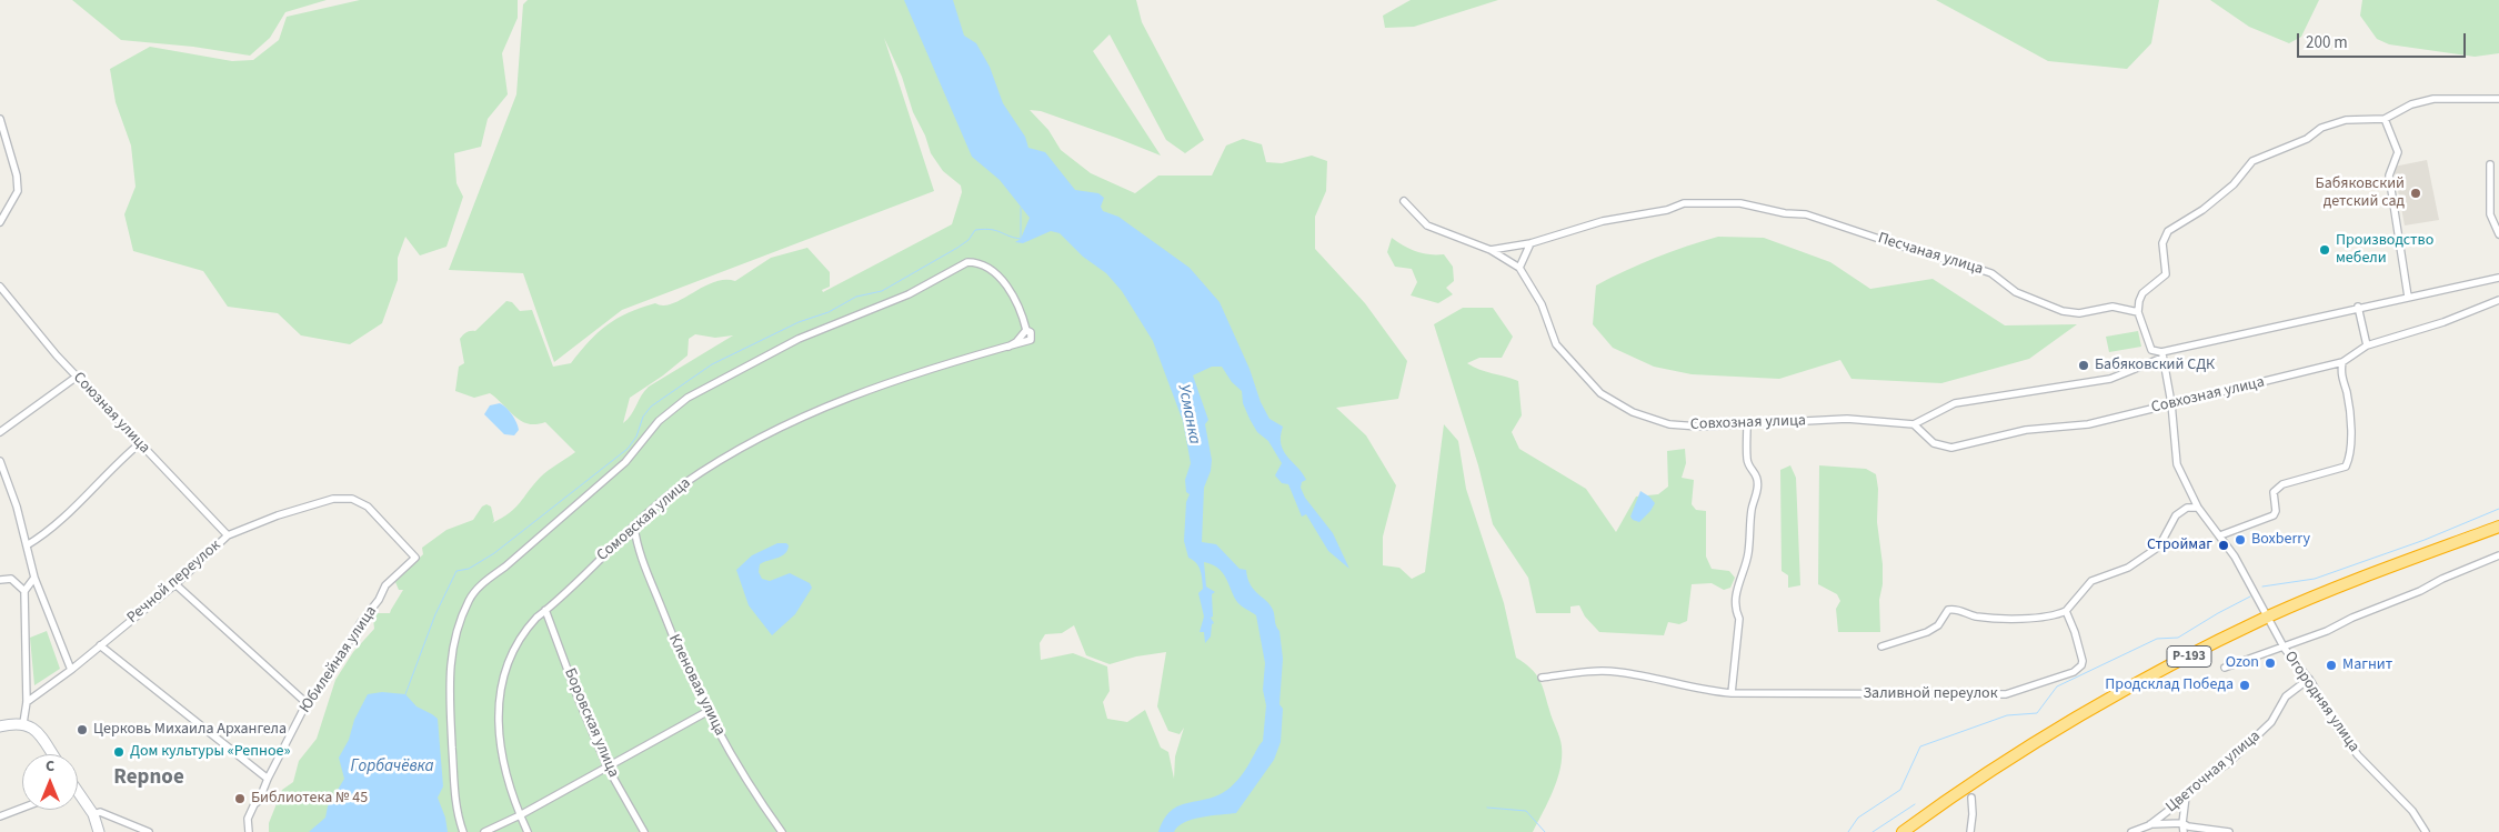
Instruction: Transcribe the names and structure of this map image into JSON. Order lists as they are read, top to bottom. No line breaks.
{"streets":{"highway":["Р-193"],"street":["Песчаная улица","Совхозная улица","Союзная улица","Сомовская улица","Речной переулок","Юбилейная улица","Кленовая улица","Заливной переулок","Огородняя улица","Боровская улица","Цветочная улица"]},"crossings":[["Совхозная улица","Огородняя улица"],["Союзная улица","Речной переулок"],["Сомовская улица","Кленовая улица"],["Сомовская улица","Боровская улица"],["Речной переулок","Юбилейная улица"],["Р-193","Огородняя улица"],["Огородняя улица","Цветочная улица"]],"districts":["Repnoe"],"water":["Усманка","Горбачёвка"],"places":["Бабяковский детский сад","Производство мебели","Бабяковский СДК","Boxberry","Строймаг","Ozon","Магнит","Продсклад Победа","Церковь Михаила Архангела","Дом культуры «Репное»","Библиотека № 45"],"scale_bar":"200 m","north":"top"}
